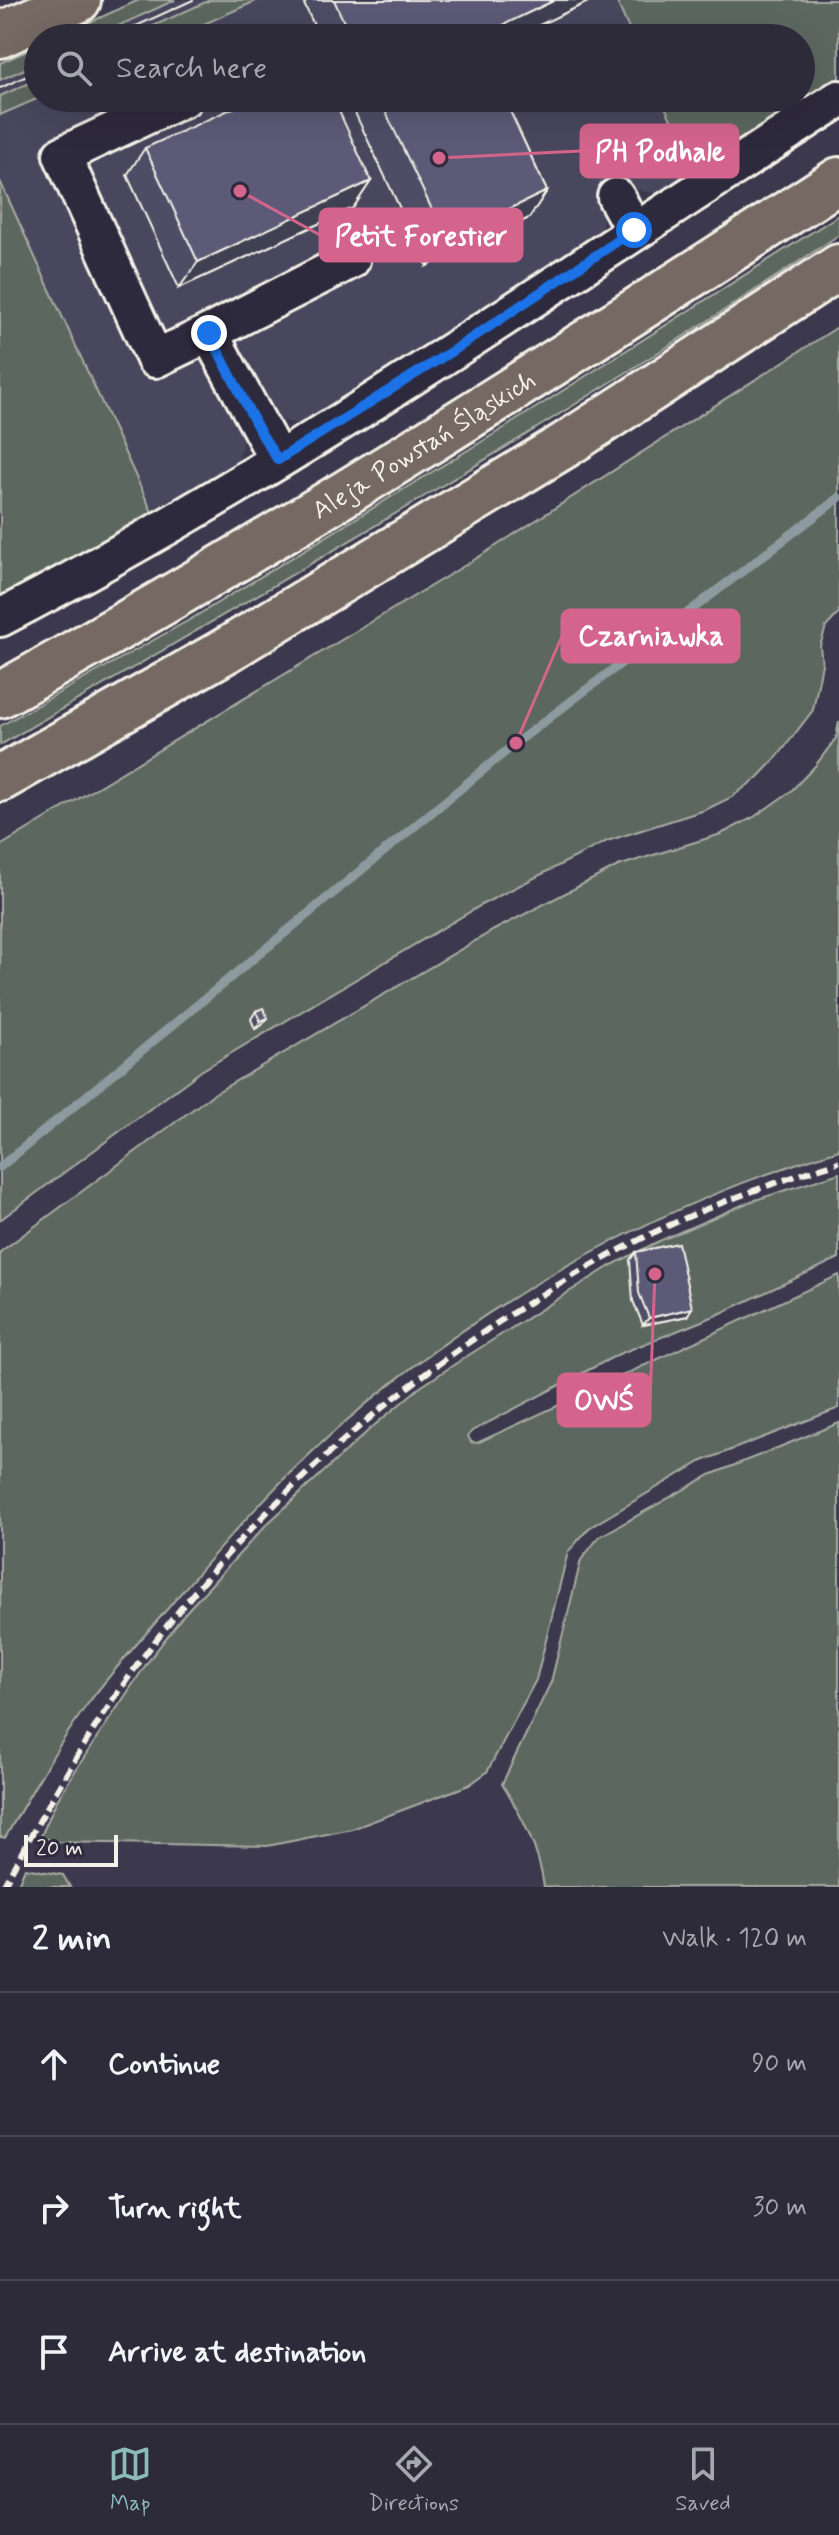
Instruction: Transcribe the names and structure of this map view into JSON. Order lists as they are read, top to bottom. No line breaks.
{"streets":{"main road":["Aleja Powstań Śląskich"]},"places":["PH Podhale","Petit Forestier","Czarniawka","OWŚ"],"scale_bar":"20 m","page":{"search":"Search here","scale":"20 m","heading":["2 min","Walk · 120 m"],"list":[["Continue","90 m"],["Turn right","30 m"],"Arrive at destination"],"nav":["Map","Directions","Saved"]}}
